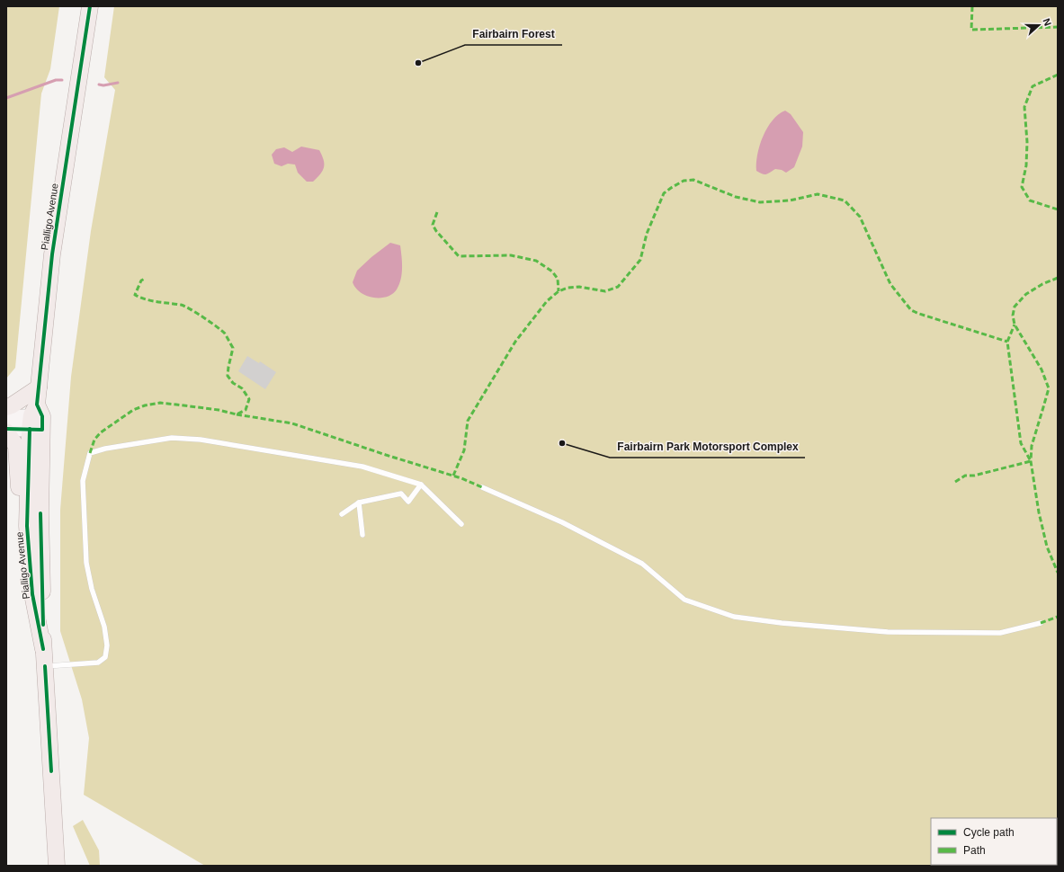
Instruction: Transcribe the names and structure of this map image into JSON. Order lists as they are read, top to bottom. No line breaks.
{"streets":{"main road":["Pialligo Avenue"]},"places":["Fairbairn Forest","Fairbairn Park Motorsport Complex"],"legend":["Cycle path","Path"],"north":"right"}
